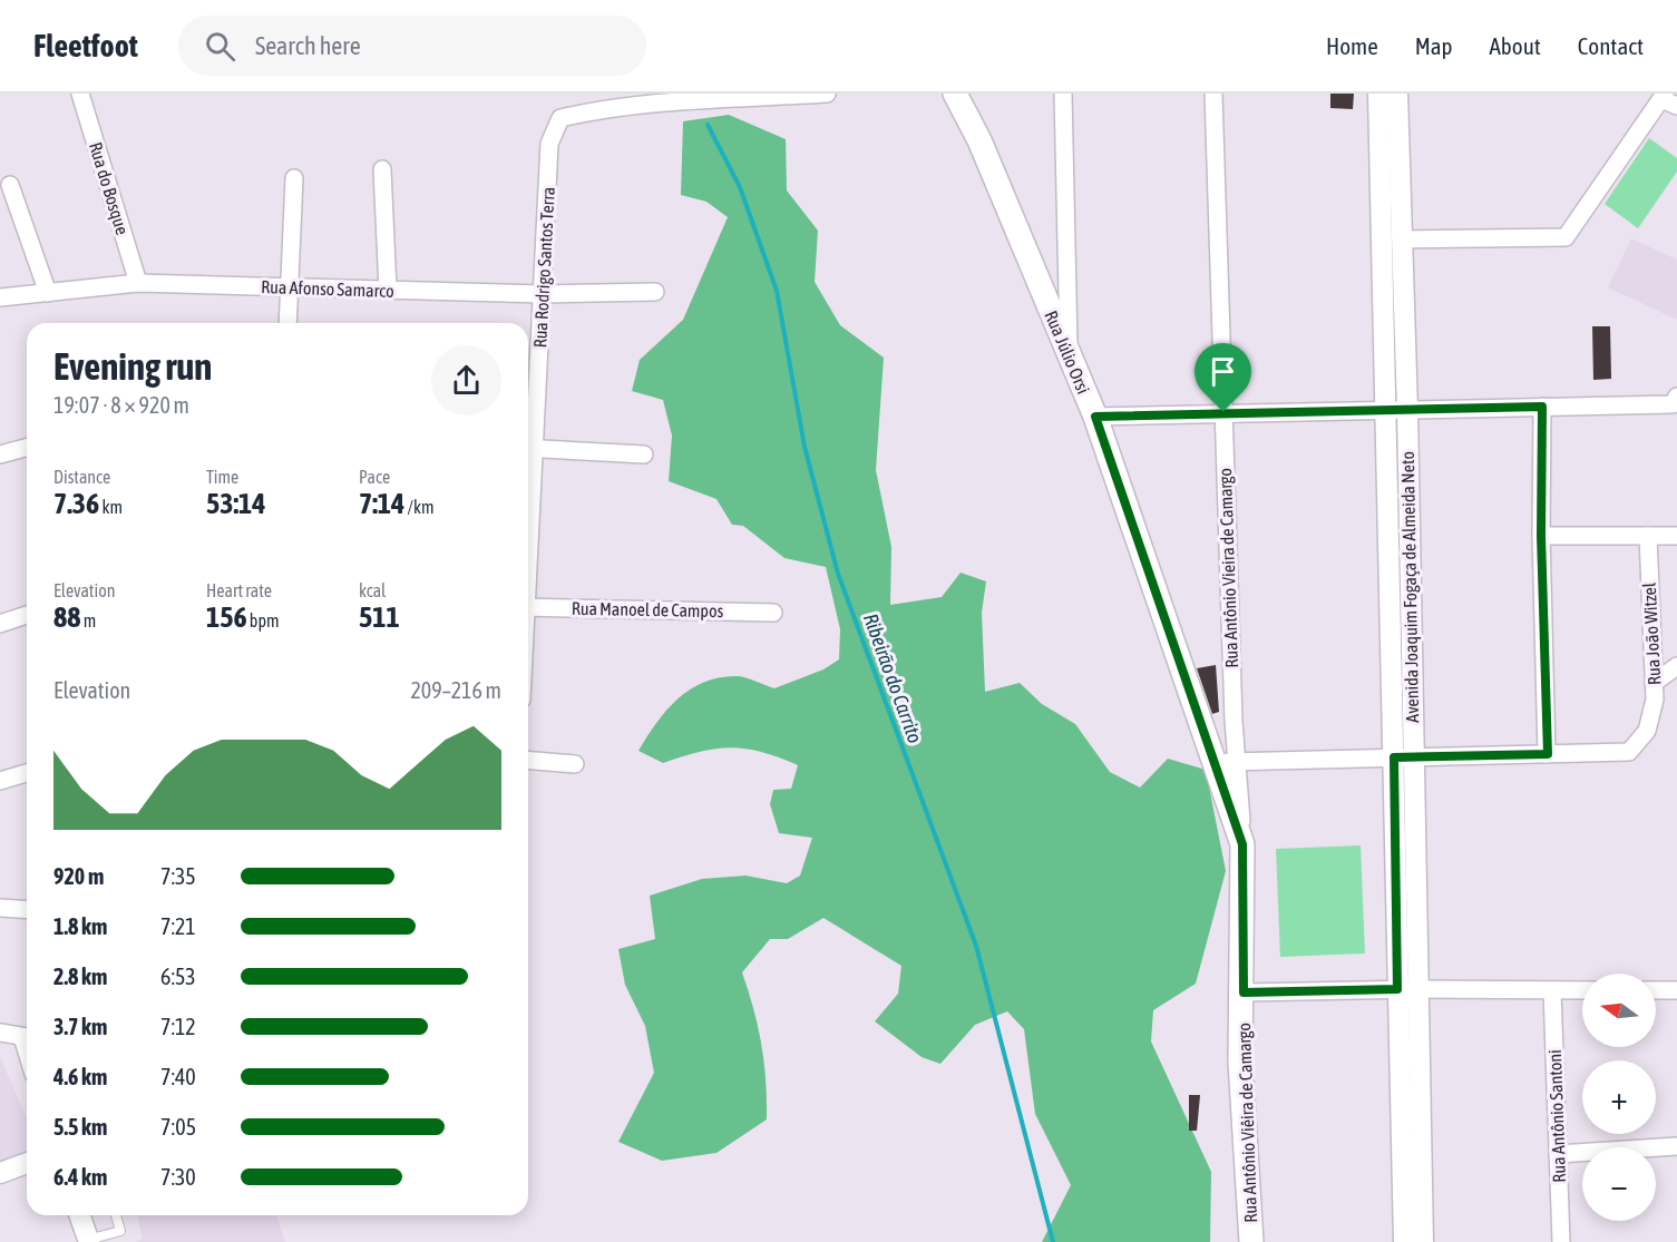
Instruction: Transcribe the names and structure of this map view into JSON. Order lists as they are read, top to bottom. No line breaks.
{"streets":{"main road":["Rua Júlio Orsi","Rua Antônio Viêira de Camargo"],"street":["Rua do Bosque","Rua Rodrigo Santos Terra","Rua Afonso Samarco","Rua Antônio Vieira de Camargo","Avenida Joaquim Fogaça de Almeida Neto","Rua Manoel de Campos","Rua João Witzel","Rua Antônio Santoni"]},"crossings":[["Rua do Bosque","Rua Afonso Samarco"],["Rua Rodrigo Santos Terra","Rua Afonso Samarco"],["Rua Júlio Orsi","Rua Antônio Vieira de Camargo"],["Rua Júlio Orsi","Rua Antônio Viêira de Camargo"]],"water":["Ribeirão do Carrito"],"north":"left","page":{"header":"Fleetfoot","search":"Search here","nav":["Home","Map","About","Contact"],"heading":["Evening run","19:07 · 8 × 920 m"],"stats":[["Distance","7.36 km"],["Time","53:14"],["Pace","7:14 /km"],["Elevation","88 m"],["Heart rate","156 bpm"],["kcal","511"]],"chart":["Elevation","209–216 m"],"list":[{"name":"920 m","note":"7:35"},{"name":"1.8 km","note":"7:21"},{"name":"2.8 km","note":"6:53"},{"name":"3.7 km","note":"7:12"},{"name":"4.6 km","note":"7:40"},{"name":"5.5 km","note":"7:05"},{"name":"6.4 km","note":"7:30"}],"map_buttons":["+","−"]}}
